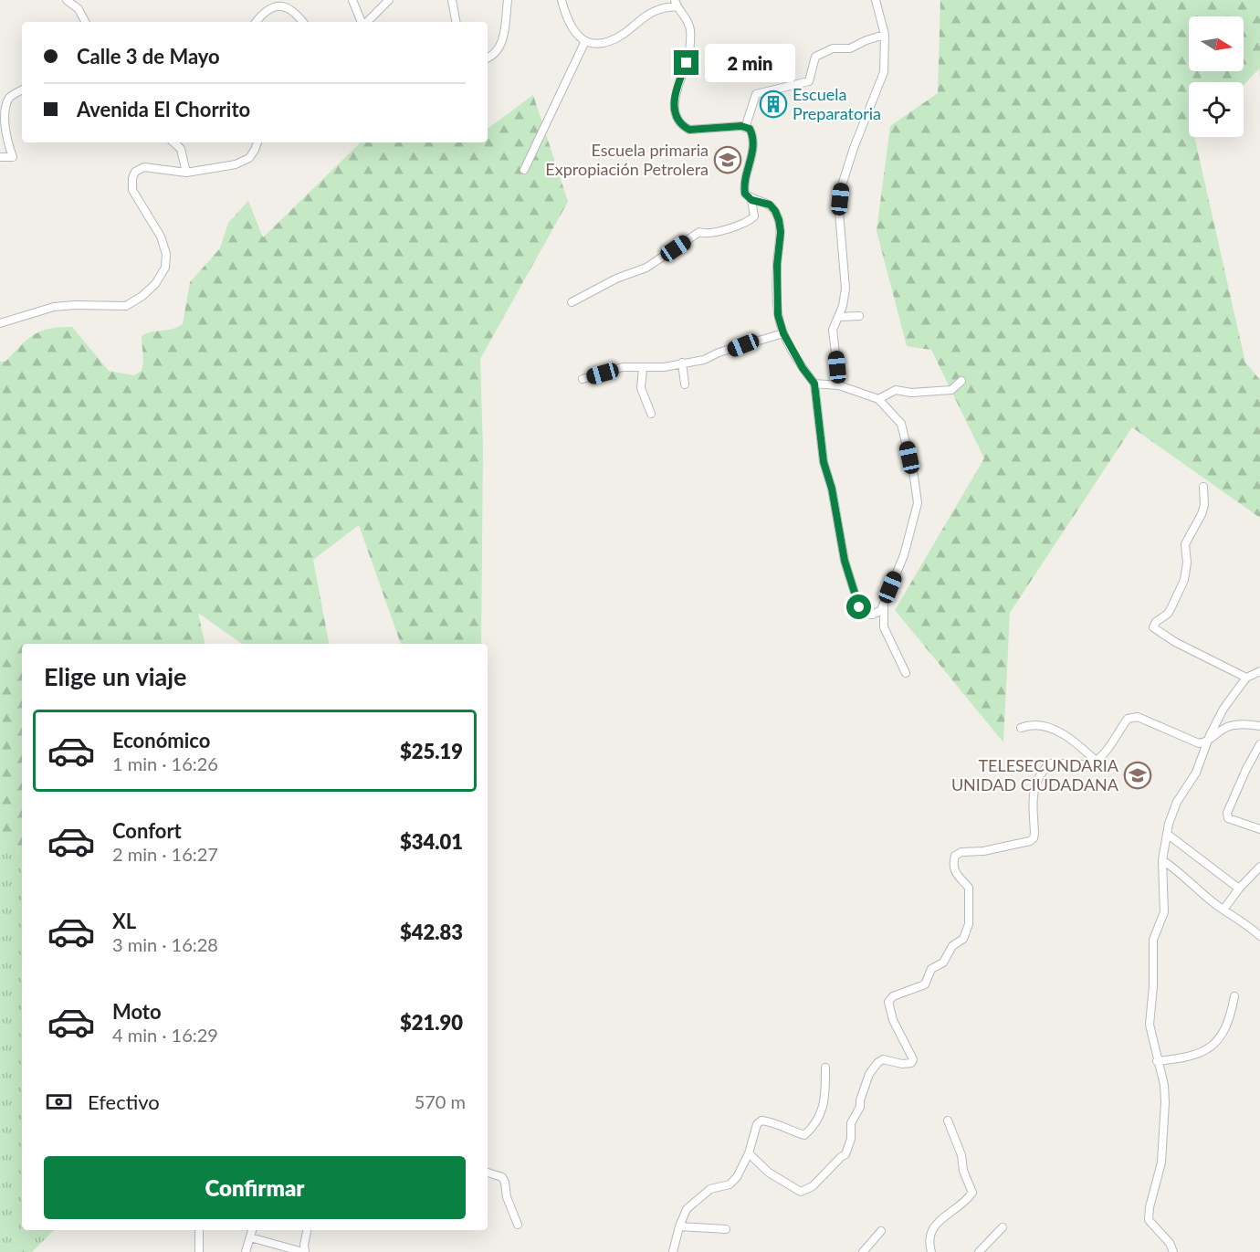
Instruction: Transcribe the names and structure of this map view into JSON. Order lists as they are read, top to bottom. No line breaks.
{"places":{"building":["Escuela Preparatoria"],"school or university":["Escuela primaria Expropiación Petrolera","TELESECUNDARIA UNIDAD CIUDADANA"]},"north":"right","page":{"banner":["Calle 3 de Mayo","Avenida El Chorrito"],"bubble":"2 min","heading":"Elige un viaje","list":[{"name":"Económico","note":"1 min · 16:26","value":"$25.19"},{"name":"Confort","note":"2 min · 16:27","value":"$34.01"},{"name":"XL","note":"3 min · 16:28","value":"$42.83"},{"name":"Moto","note":"4 min · 16:29","value":"$21.90"}],"pay":["Efectivo","570 m"],"buttons":"Confirmar"}}
